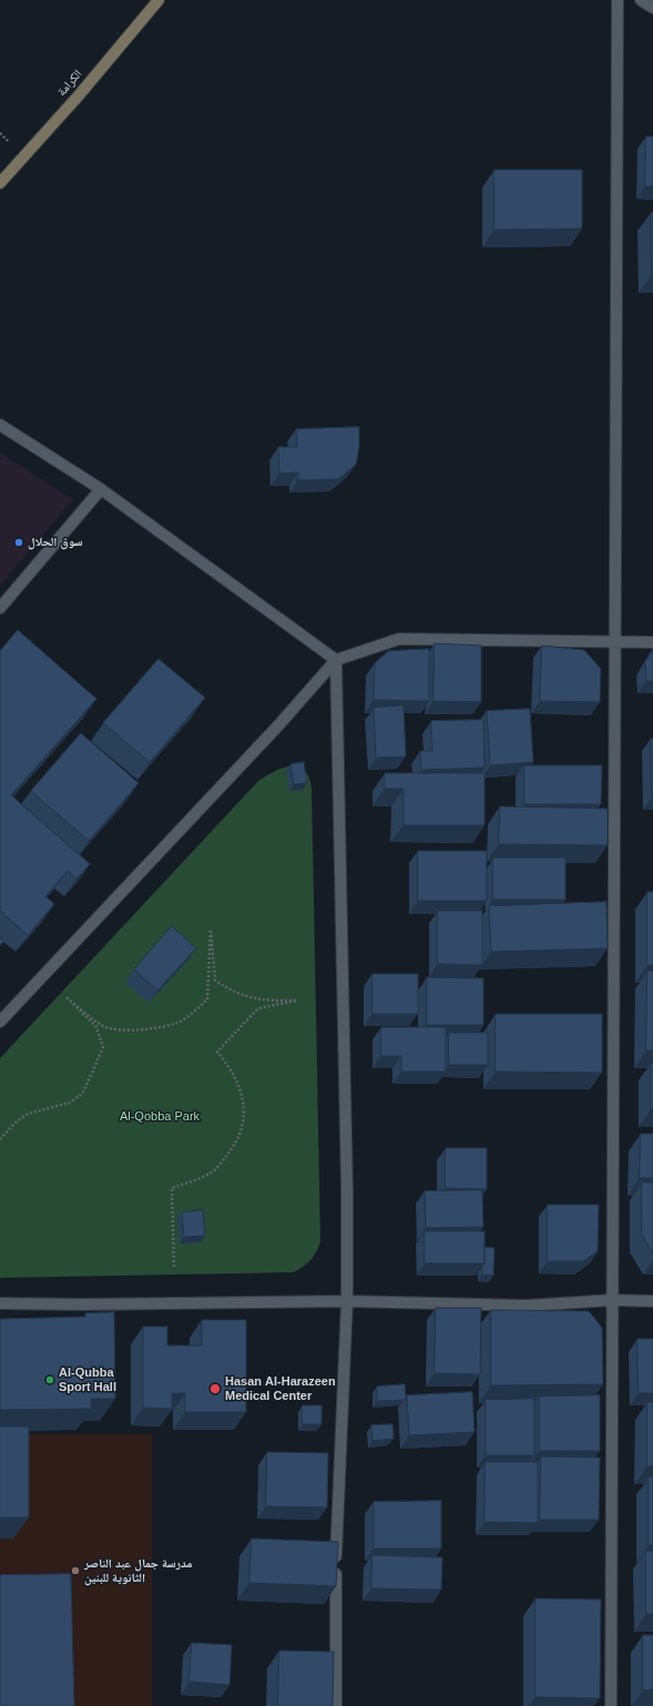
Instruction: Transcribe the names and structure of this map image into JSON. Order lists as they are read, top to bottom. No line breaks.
{"streets":{"main road":["الكرامة"]},"parks":["Al-Qobba Park"],"places":["سوق الحلال","Al-Qubba Sport Hall","Hasan Al-Harazeen Medical Center","مدرسة جمال عبد الناصر الثانوية للبنين"]}
